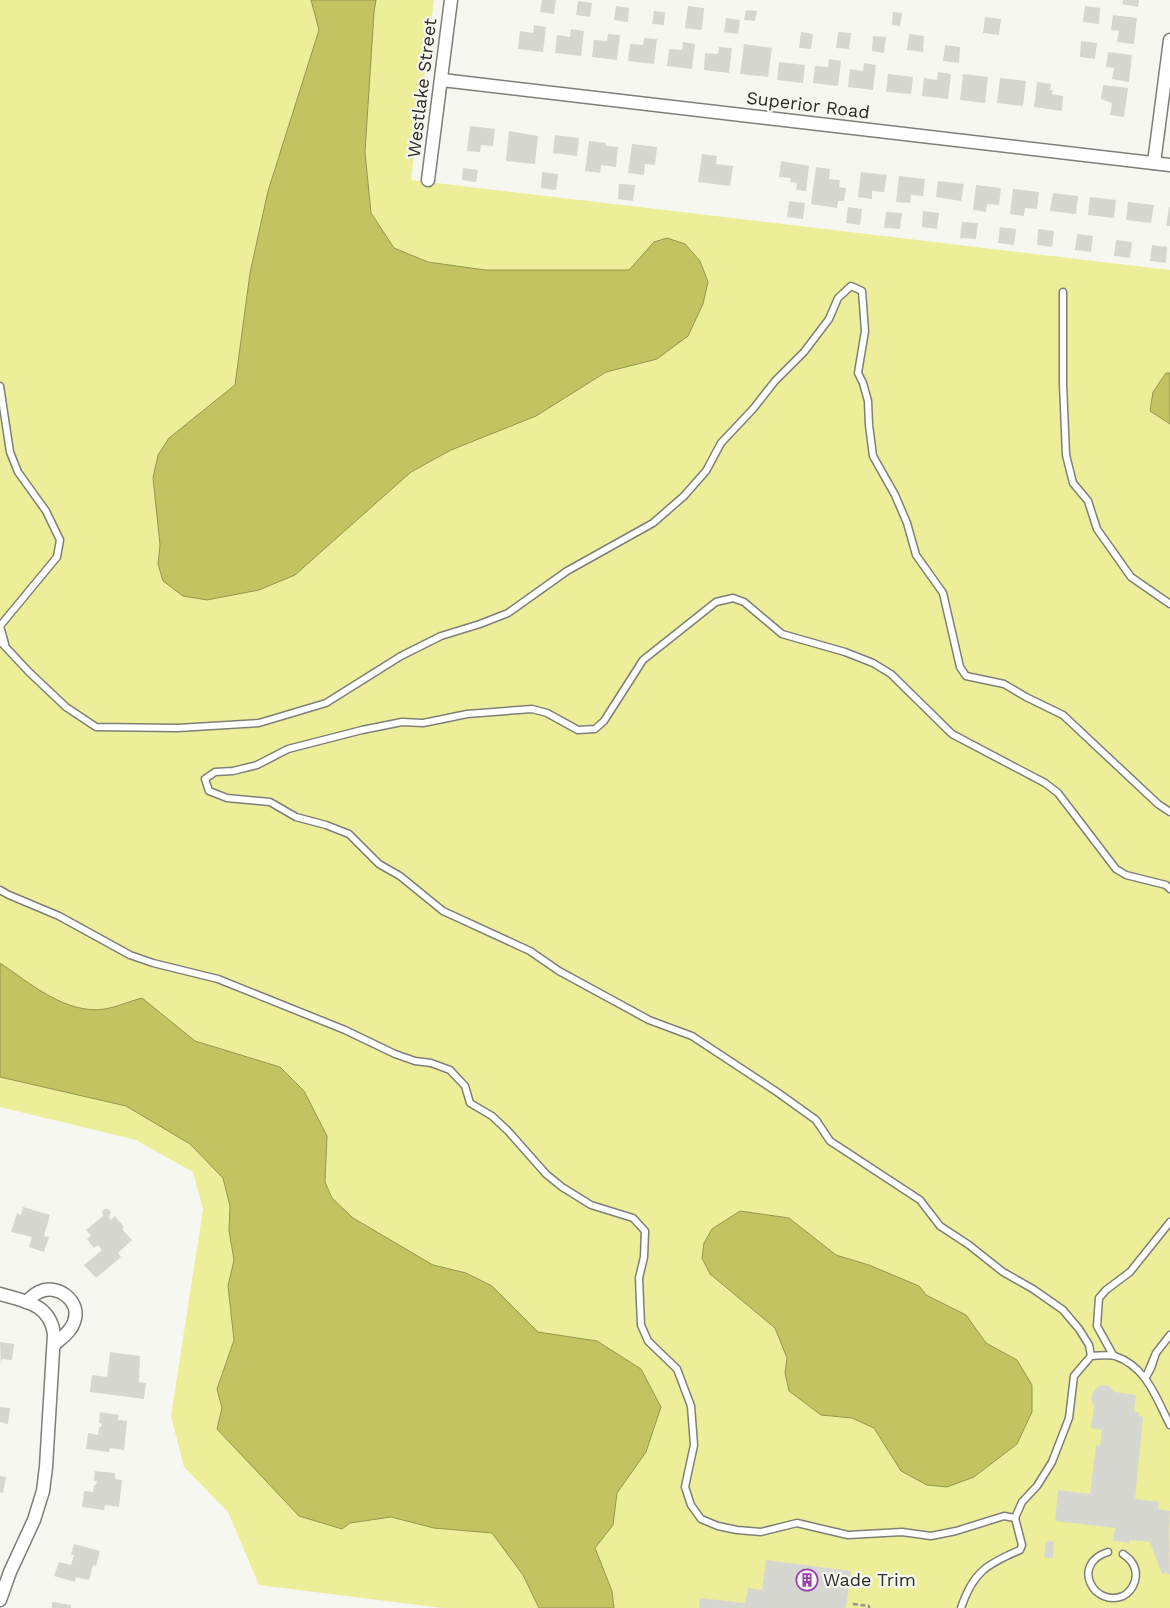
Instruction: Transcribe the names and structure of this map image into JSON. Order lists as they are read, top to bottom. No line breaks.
{"streets":{"street":["Westlake Street","Superior Road"]},"crossings":[["Westlake Street","Superior Road"]],"places":{"building":["Wade Trim"]}}
